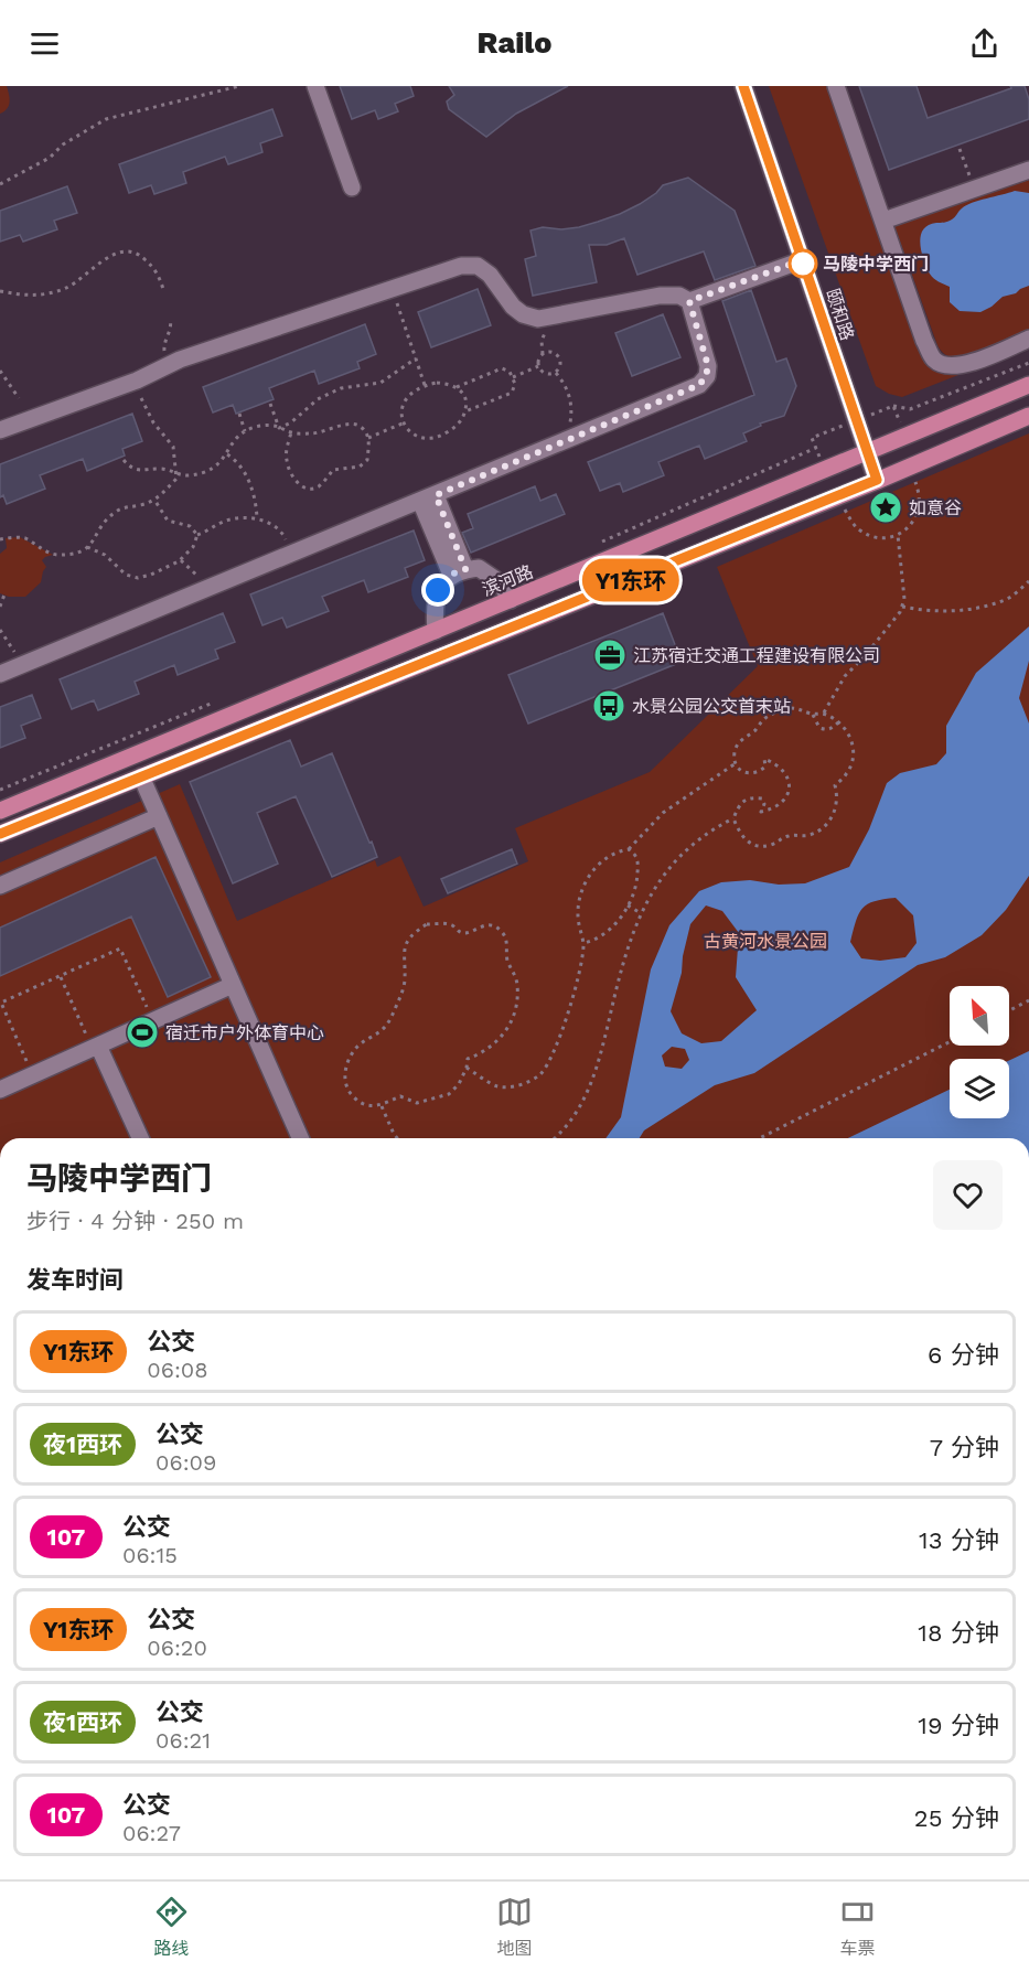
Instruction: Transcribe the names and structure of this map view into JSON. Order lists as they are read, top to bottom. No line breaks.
{"streets":{"main road":["滨河路"],"street":["颐和路"]},"crossings":[["颐和路","滨河路"]],"parks":["古黄河水景公园"],"places":{"other":["马陵中学西门"],"place":["如意谷"],"office":["江苏宿迁交通工程建设有限公司"],"bus stop":["水景公园公交首末站"],"sports":["宿迁市户外体育中心"]},"lines":["bus line Y1东环"],"north":"top left","page":{"header":"Railo","on_map":"Y1东环","heading":[["马陵中学西门","步行 · 4 分钟 · 250 m"],"发车时间"],"list":[{"mark":"Y1东环","name":"公交","note":"06:08","value":"6 分钟"},{"mark":"夜1西环","name":"公交","note":"06:09","value":"7 分钟"},{"mark":"107","name":"公交","note":"06:15","value":"13 分钟"},{"mark":"Y1东环","name":"公交","note":"06:20","value":"18 分钟"},{"mark":"夜1西环","name":"公交","note":"06:21","value":"19 分钟"},{"mark":"107","name":"公交","note":"06:27","value":"25 分钟"}],"tabs":["路线","地图","车票"]}}
